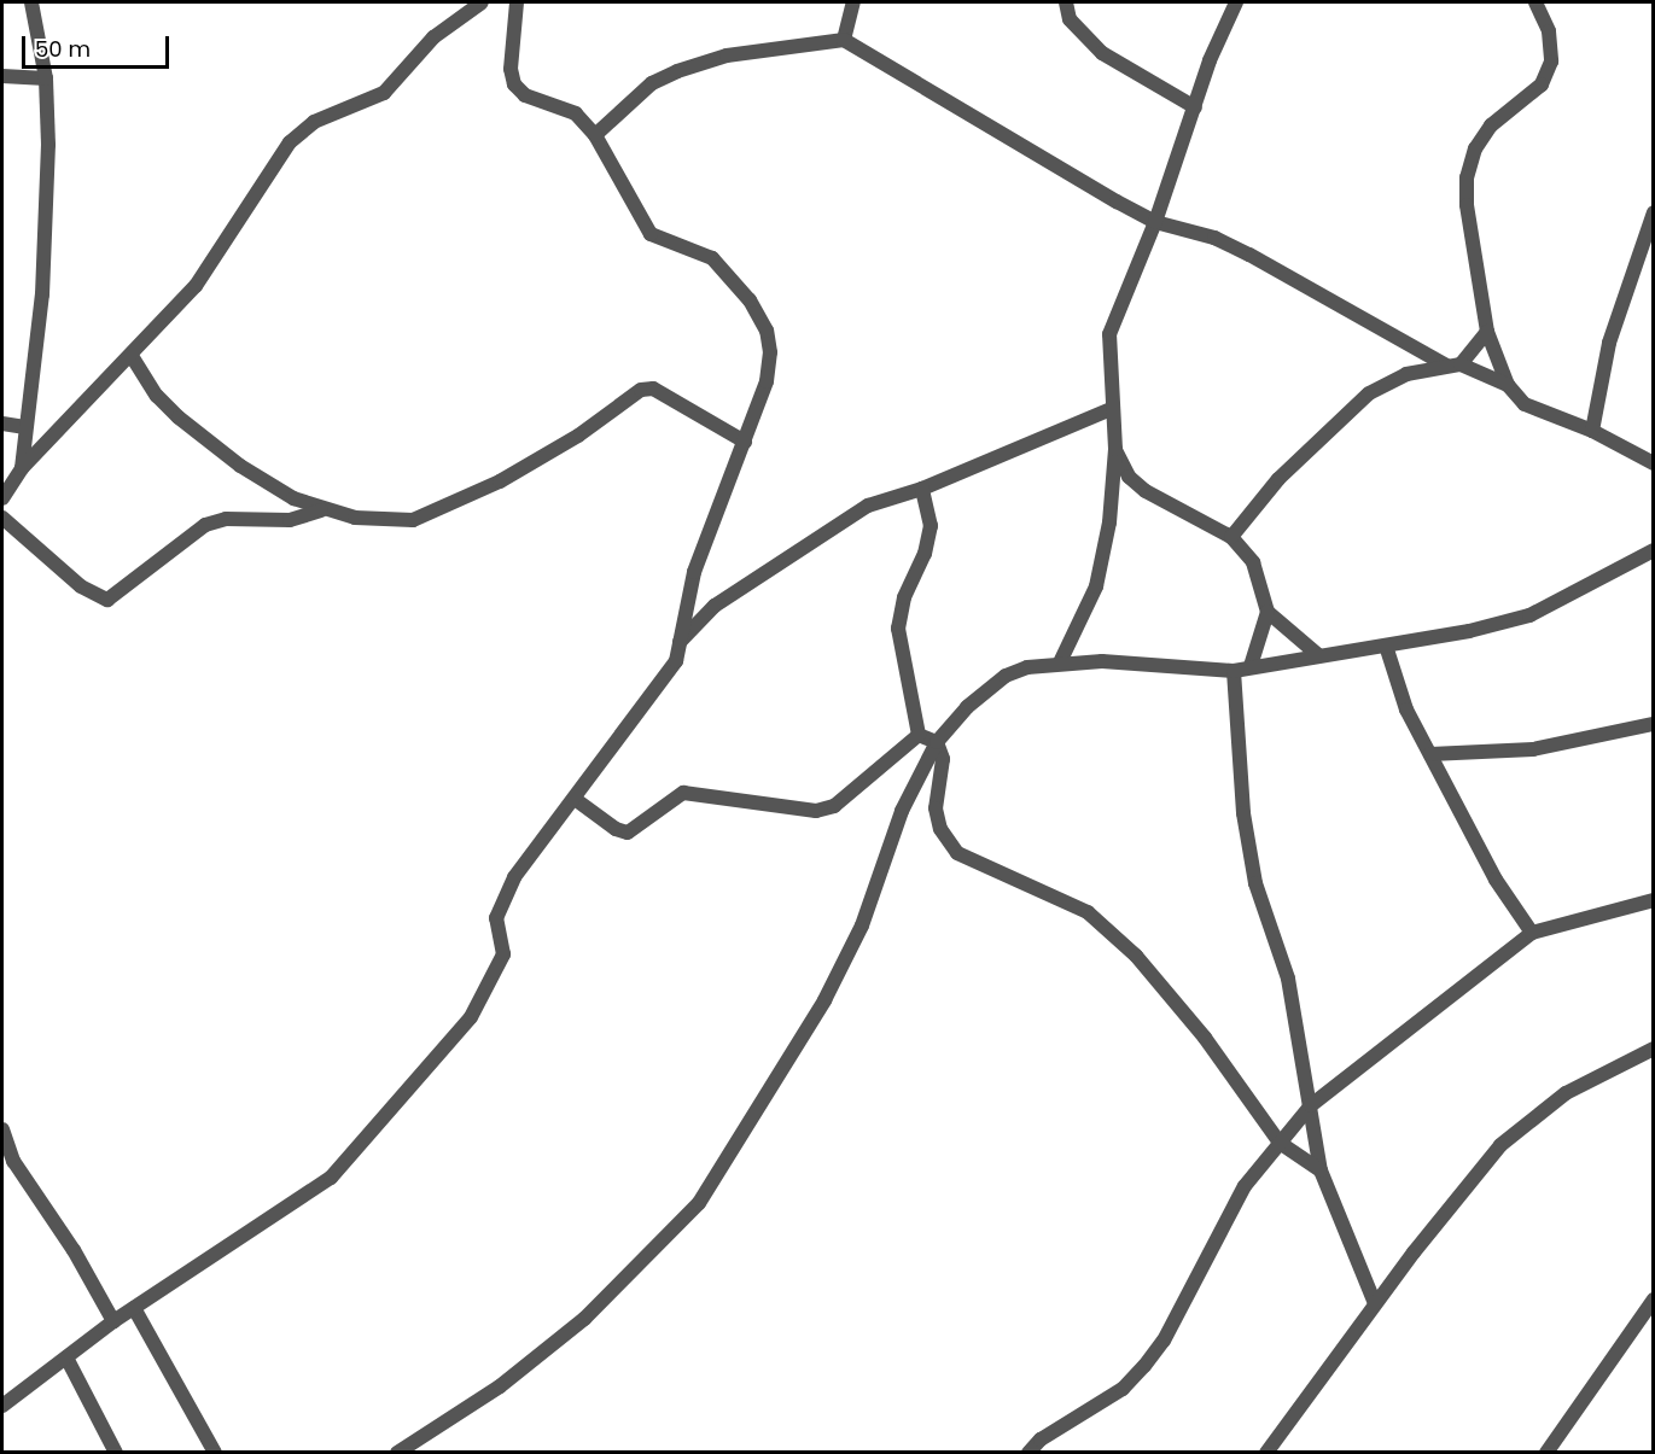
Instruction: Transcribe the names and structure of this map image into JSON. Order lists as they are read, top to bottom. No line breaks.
{"scale_bar":"50 m"}
